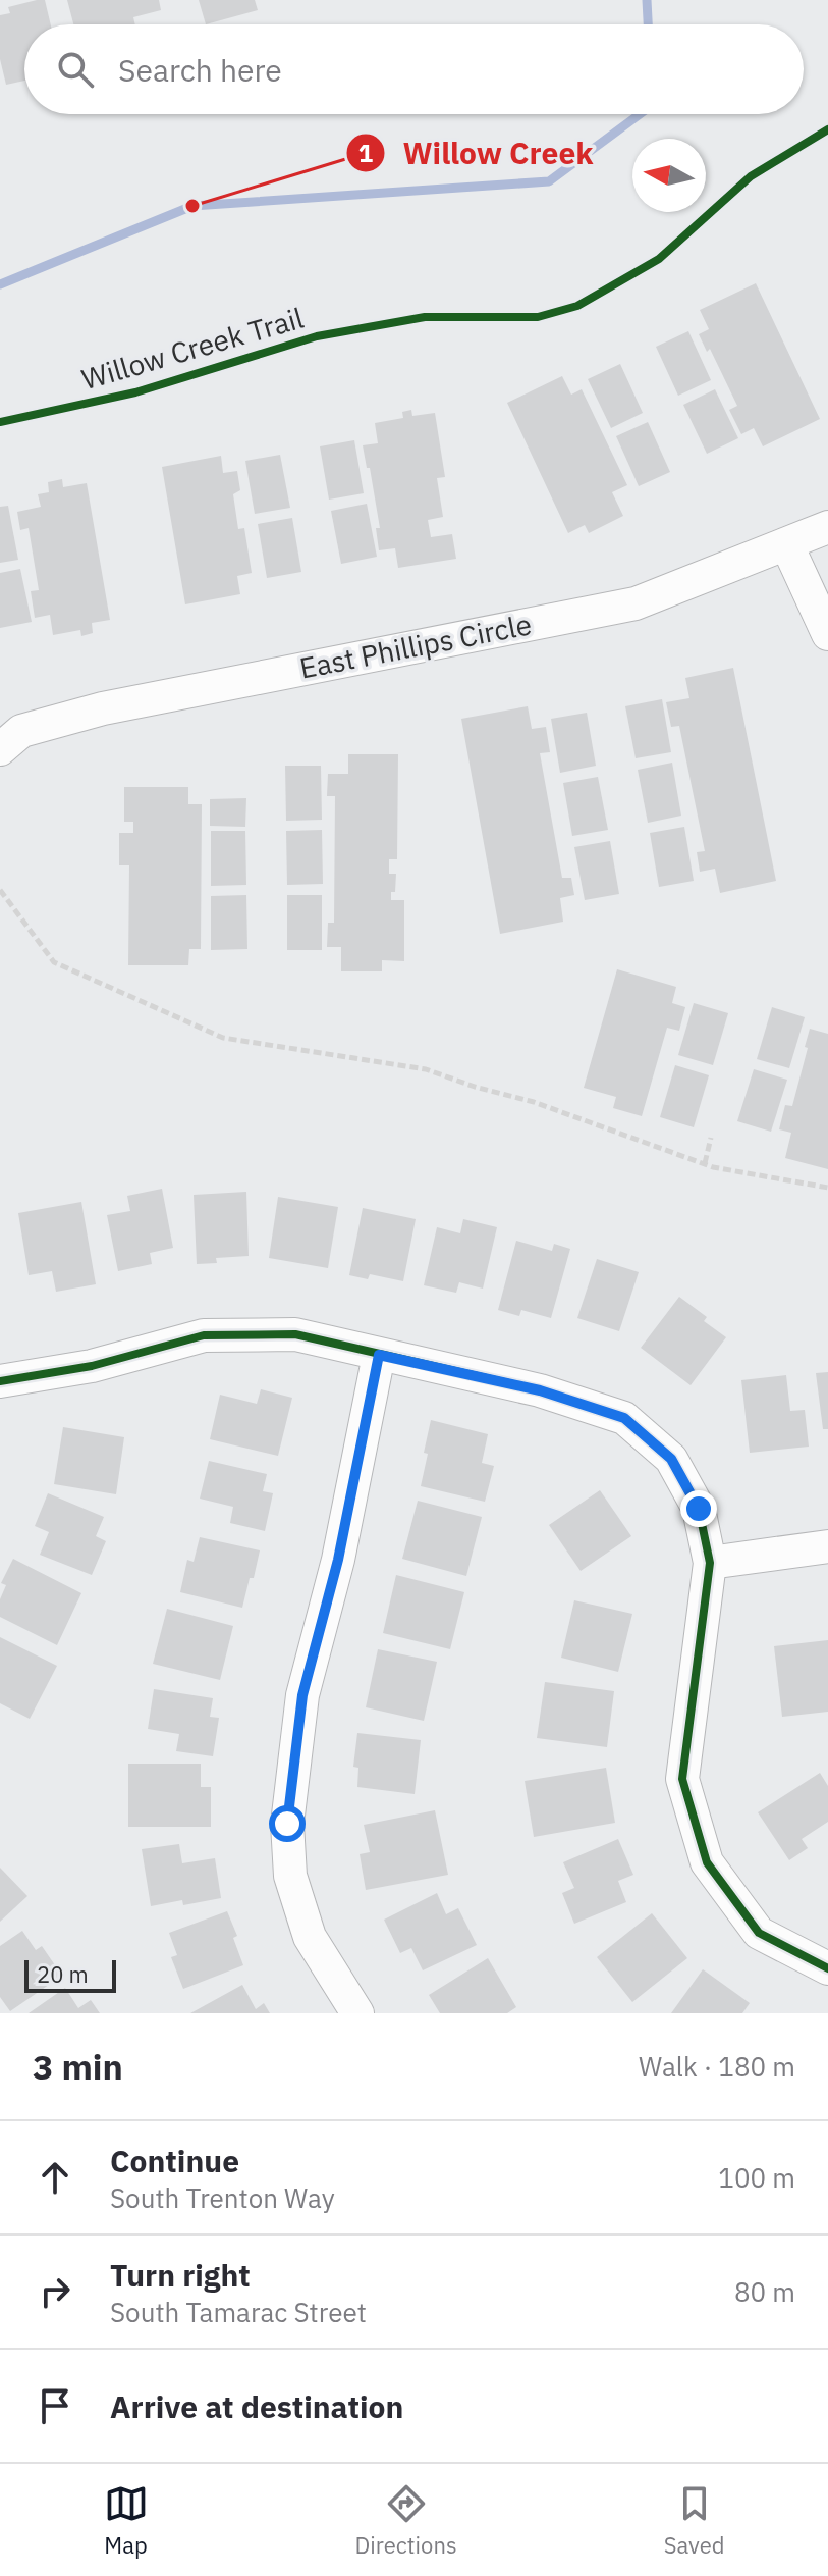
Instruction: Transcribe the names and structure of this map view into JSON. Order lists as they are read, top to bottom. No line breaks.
{"streets":{"street":["East Phillips Circle"],"cycle path":["Willow Creek Trail"]},"places":["Willow Creek"],"scale_bar":"20 m","north":"left","page":{"search":"Search here","scale":"20 m","heading":["3 min","Walk · 180 m"],"list":[["Continue","South Trenton Way","100 m"],["Turn right","South Tamarac Street","80 m"],"Arrive at destination"],"nav":["Map","Directions","Saved"]}}
